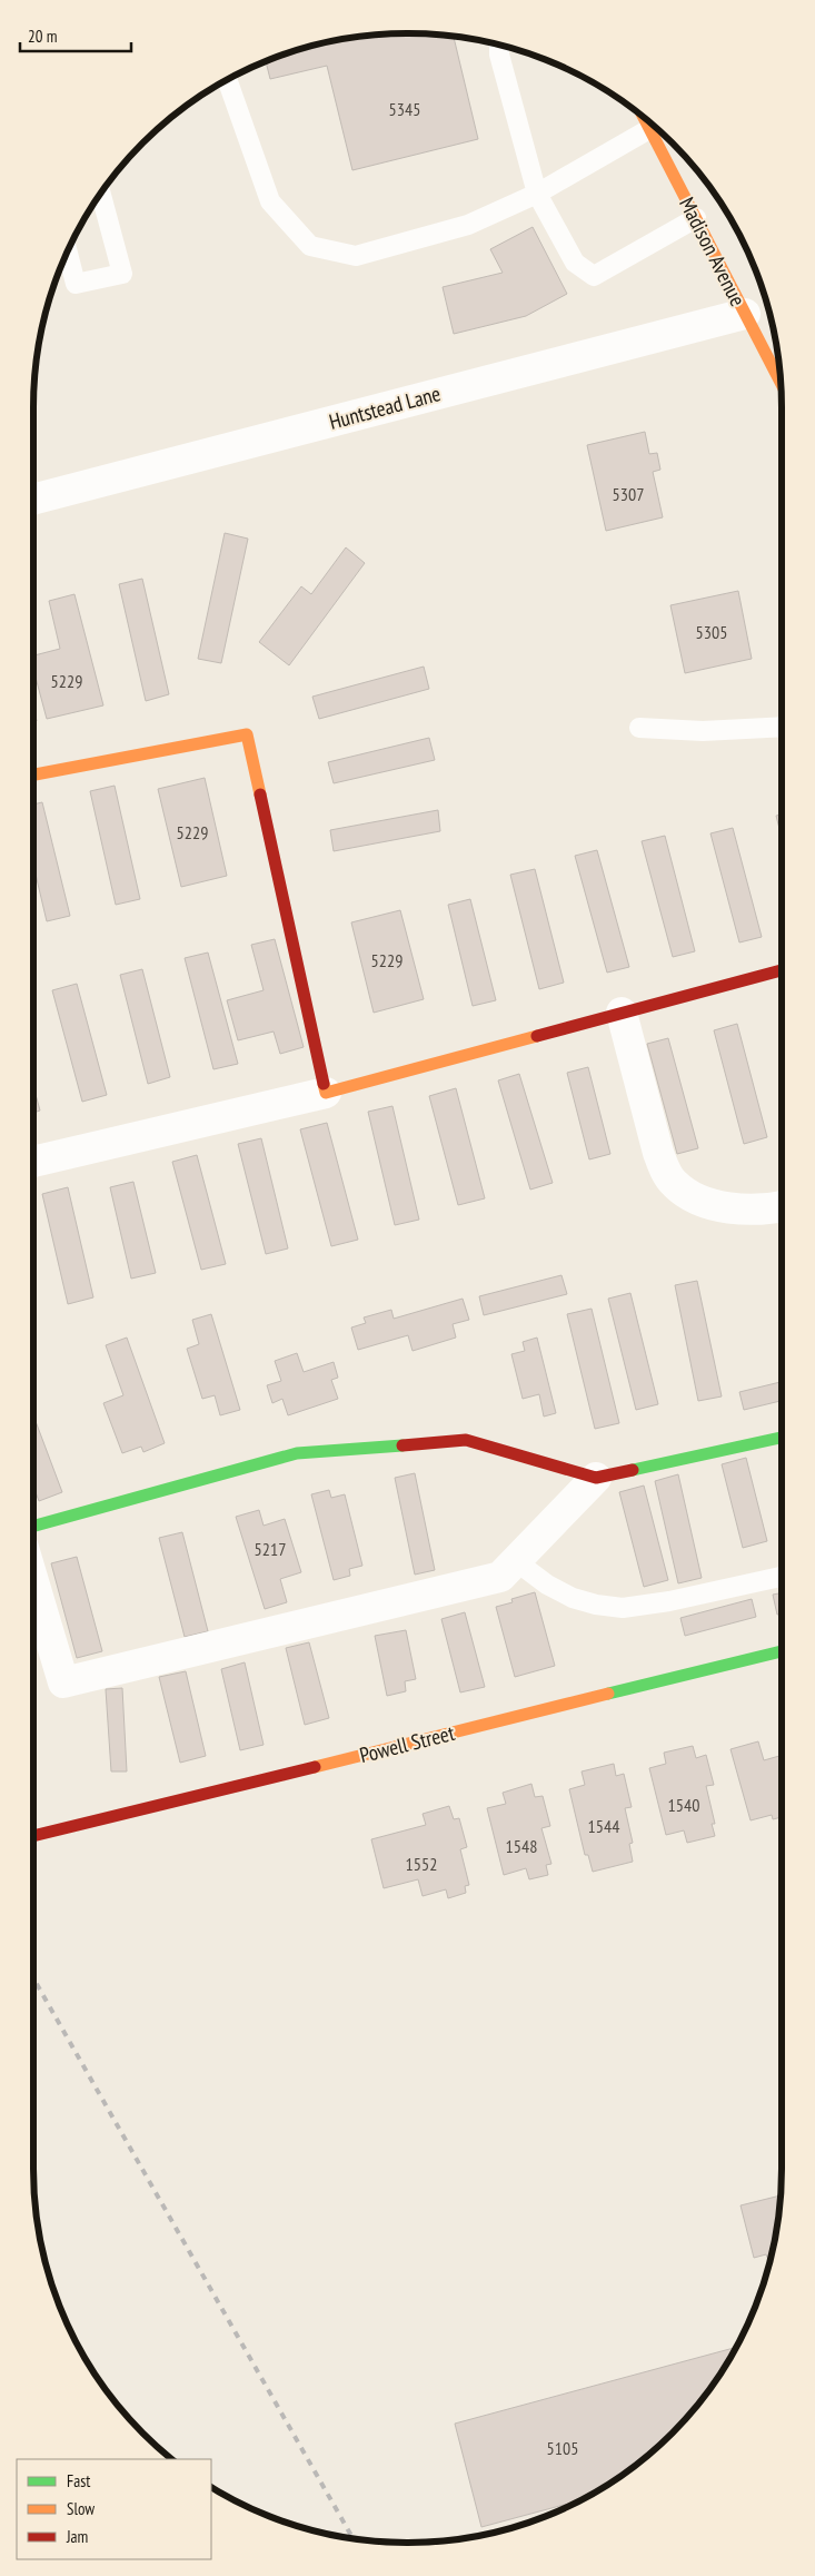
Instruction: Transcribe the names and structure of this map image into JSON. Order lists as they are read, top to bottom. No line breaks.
{"streets":{"street":["Madison Avenue","Huntstead Lane","Powell Street"]},"crossings":[["Madison Avenue","Huntstead Lane"]],"house_numbers":["5345","5307","5305","5229","5229","5229","5217","1540","1544","1548","1552","5105"],"legend":["Fast","Slow","Jam"],"scale_bar":"20 m"}
